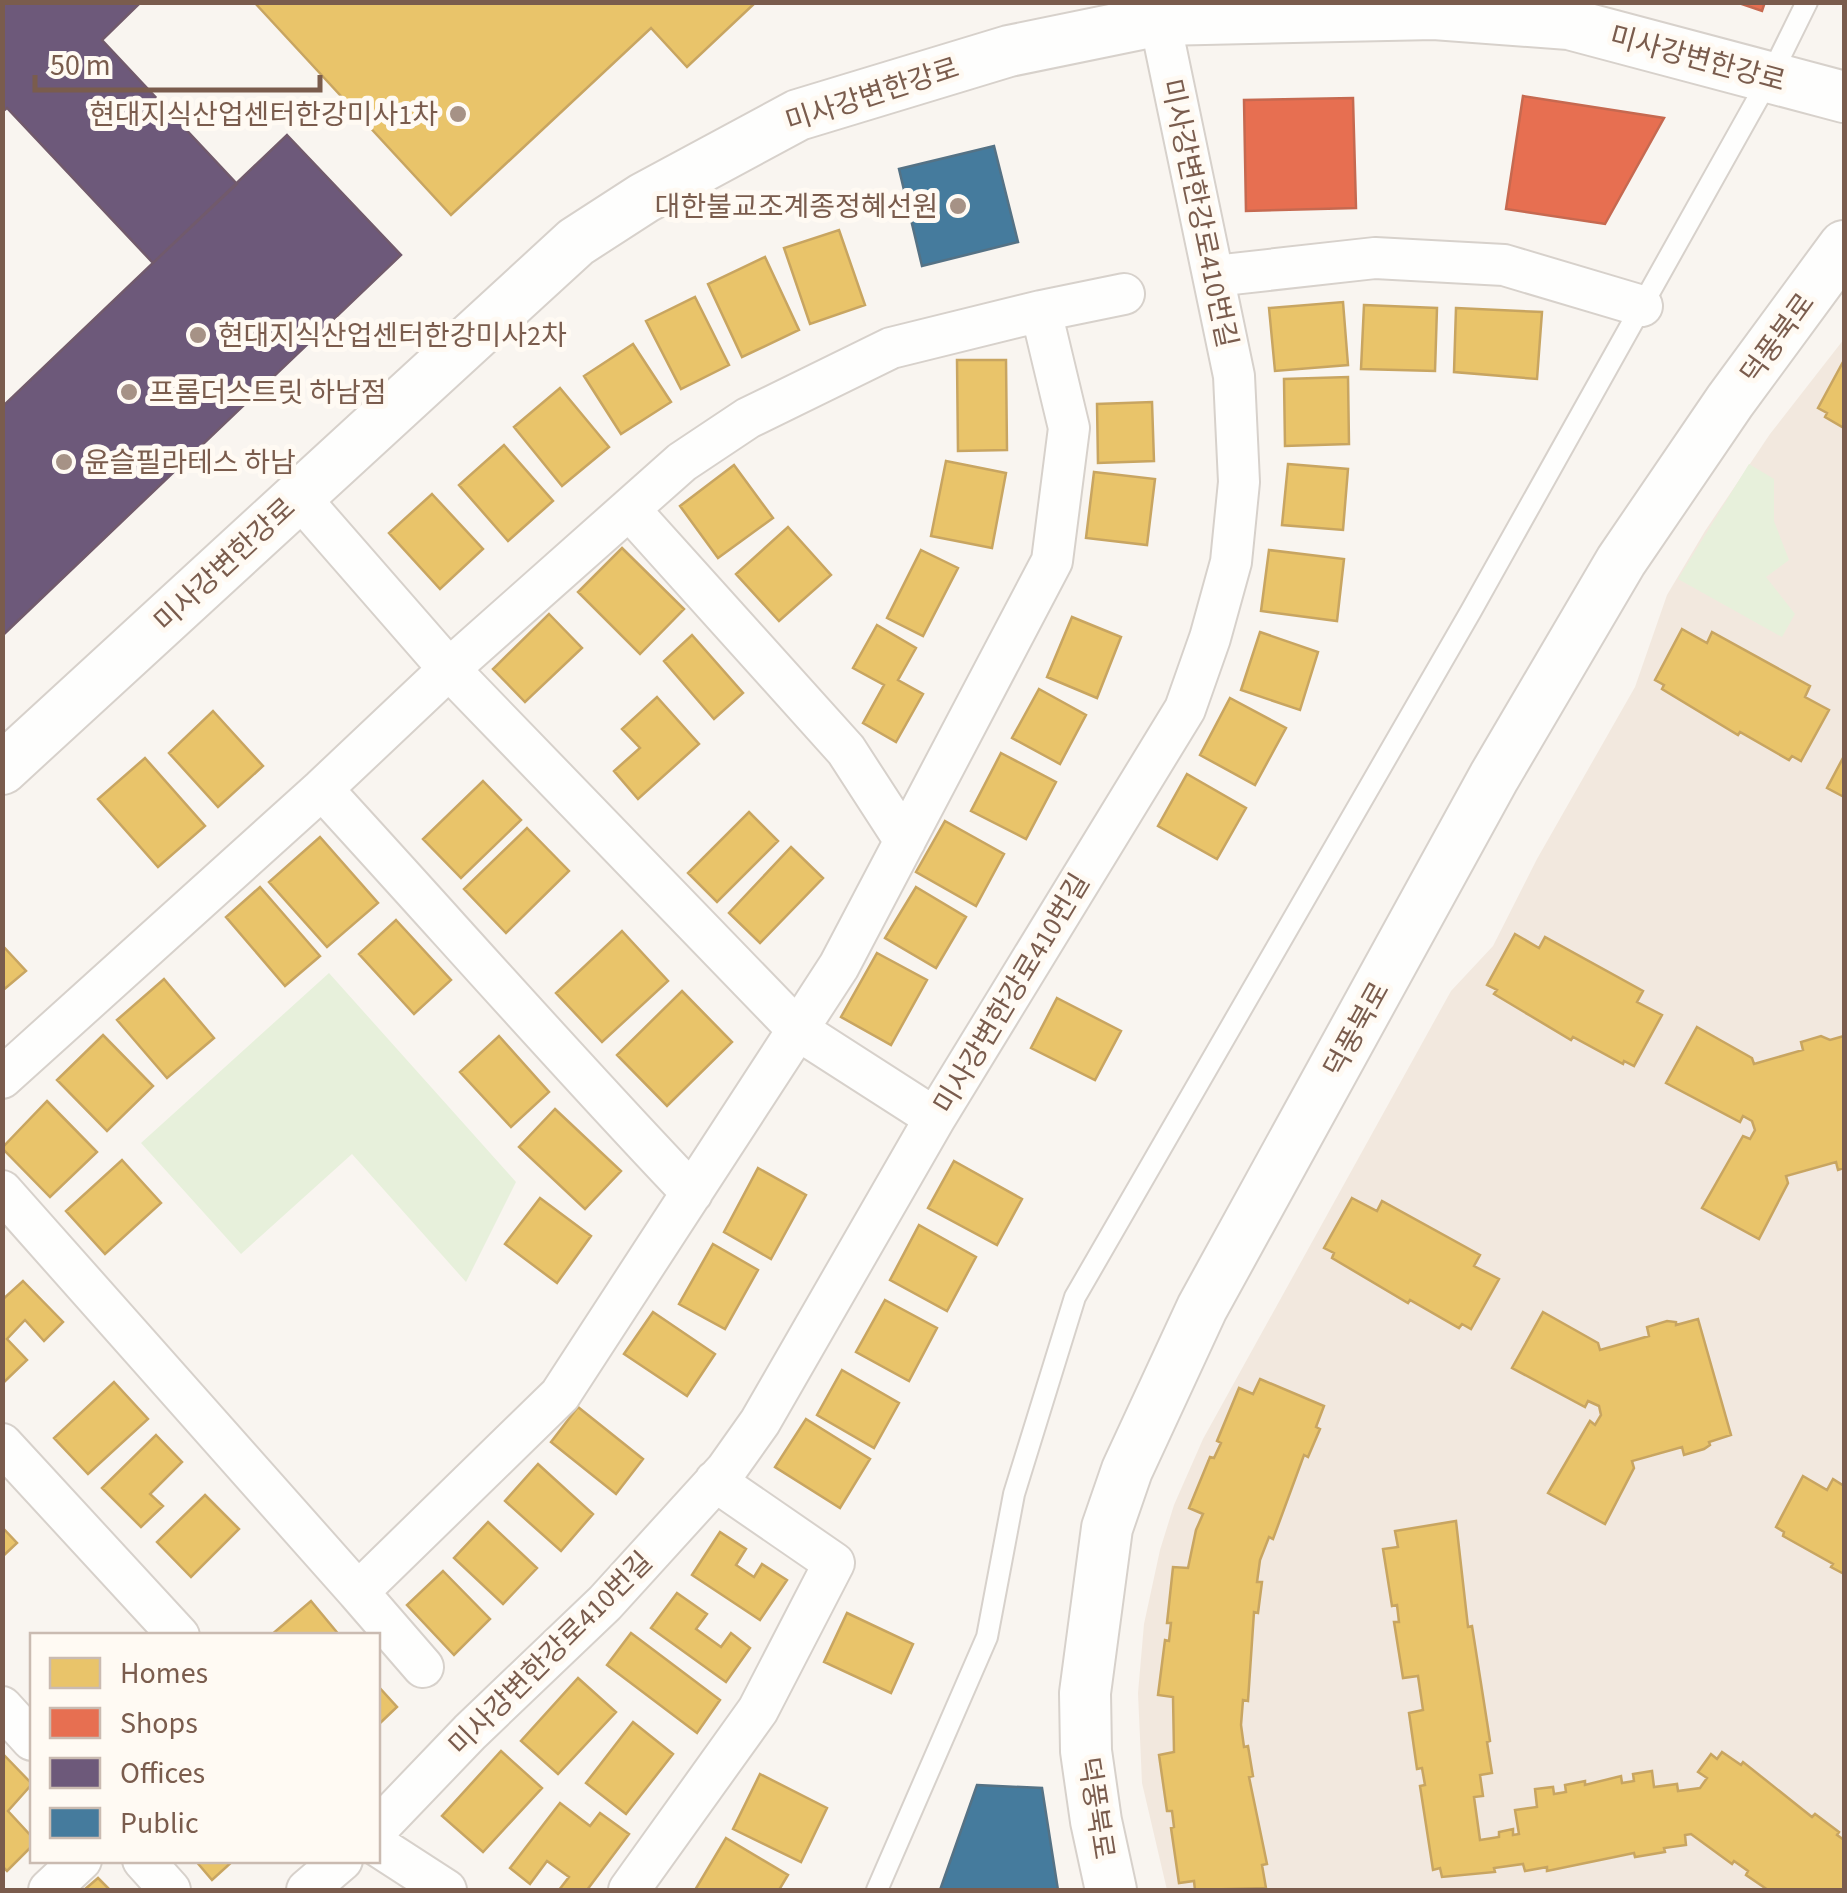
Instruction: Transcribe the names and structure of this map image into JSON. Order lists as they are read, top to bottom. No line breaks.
{"streets":{"street":["미사강변한강로","미사강변한강로410번길","덕풍북로"]},"crossings":[["미사강변한강로","미사강변한강로410번길"]],"places":["현대지식산업센터한강미사1차","대한불교조계종정혜선원","현대지식산업센터한강미사2차","프롬더스트릿 하남점","윤슬필라테스 하남"],"legend":["Homes","Shops","Offices","Public"],"scale_bar":"50 m"}
